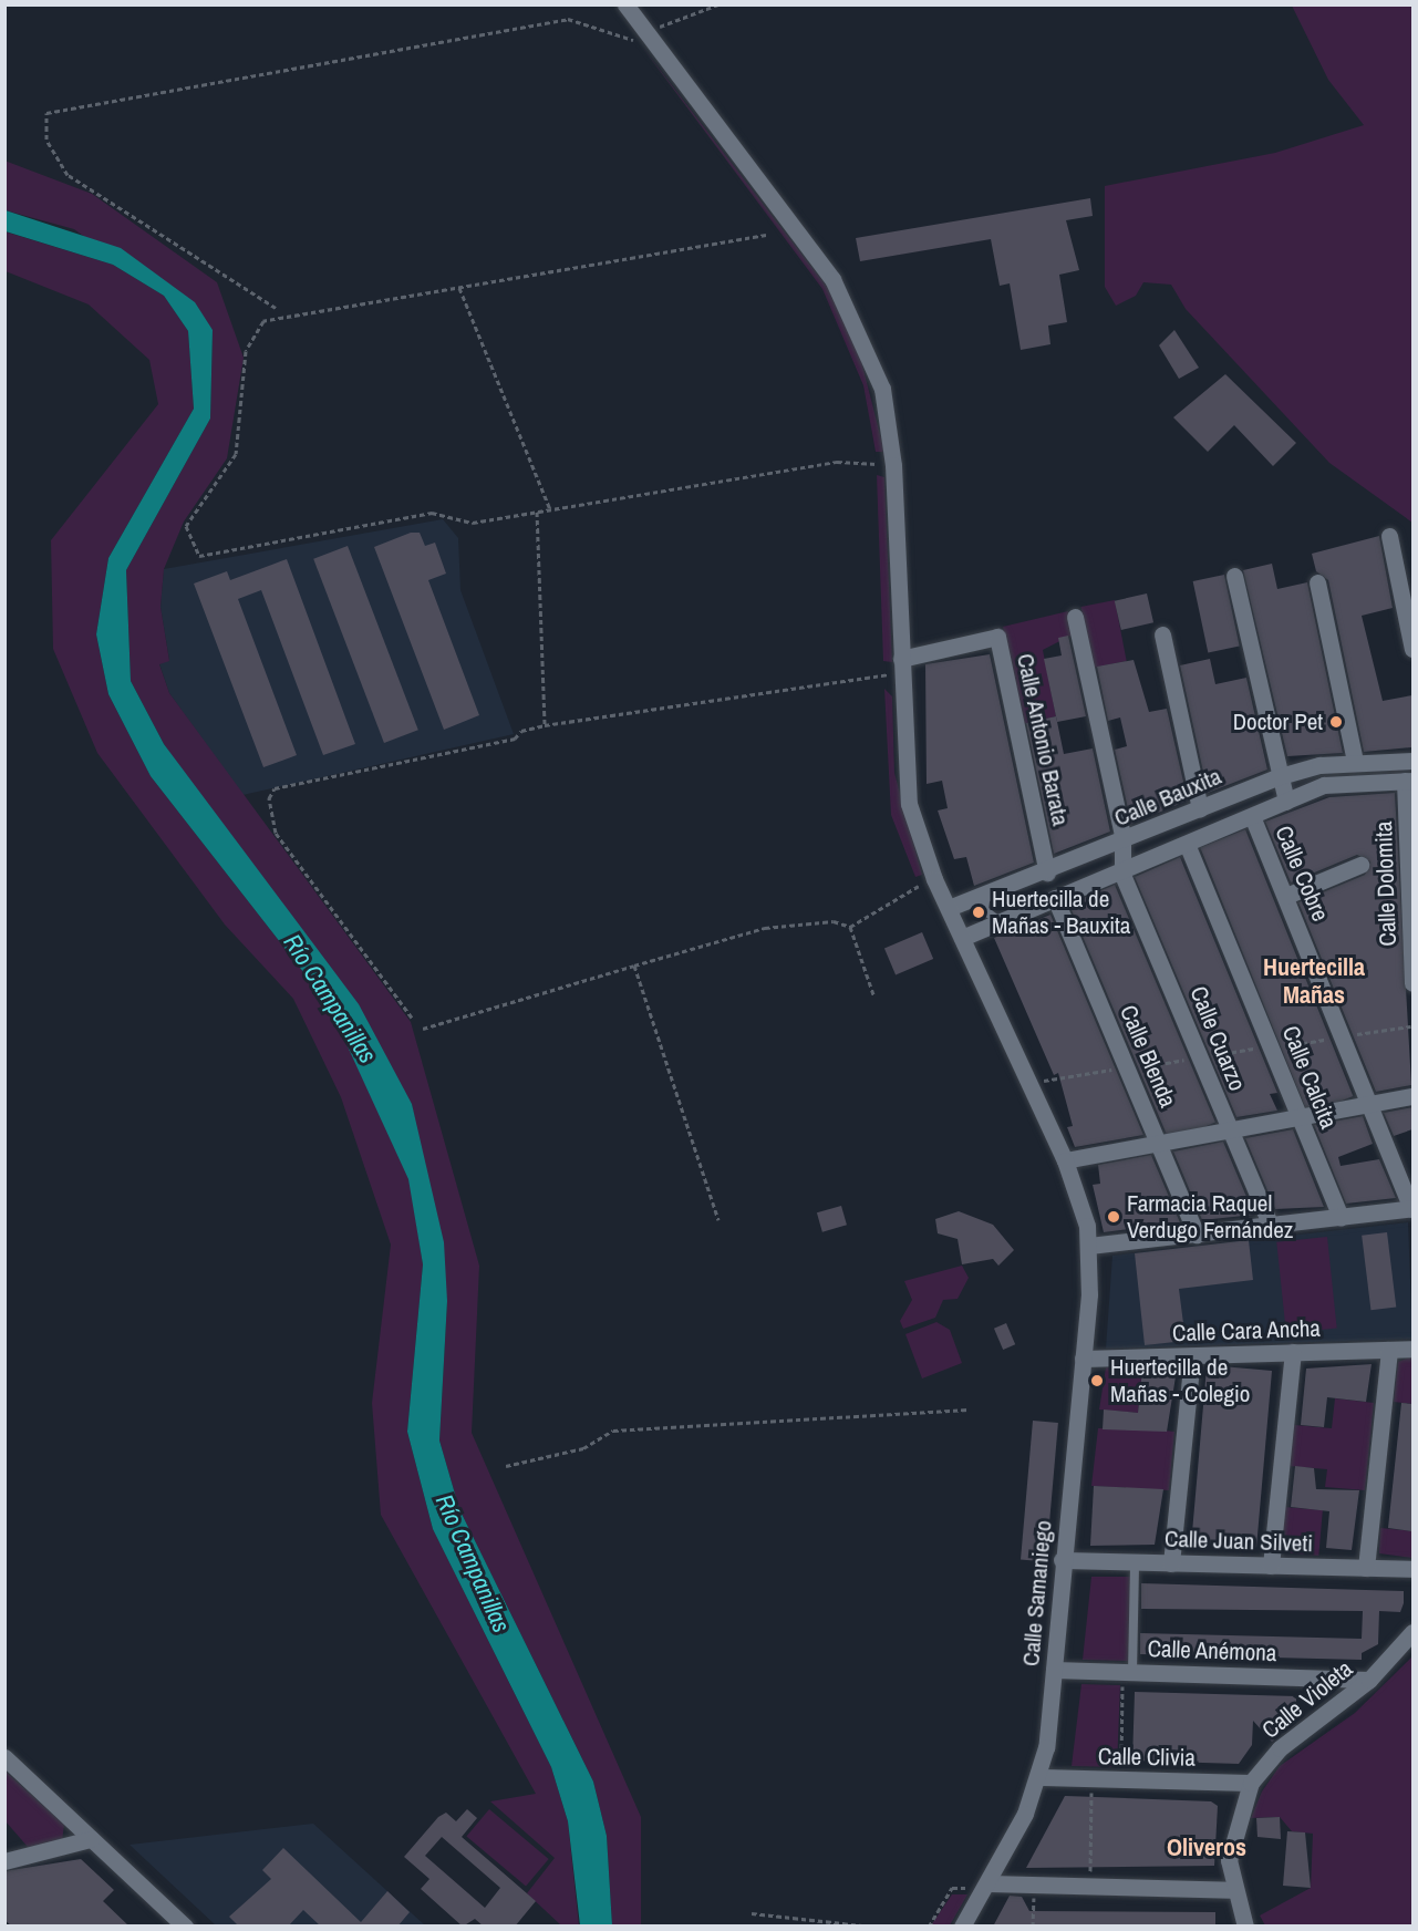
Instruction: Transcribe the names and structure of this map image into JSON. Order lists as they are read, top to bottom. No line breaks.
{"streets":{"street":["Calle Antonio Barata","Calle Bauxita","Calle Cobre","Calle Dolomita","Calle Cuarzo","Calle Blenda","Calle Calcita","Calle Cara Ancha","Calle Juan Silveti","Calle Samaniego","Calle Anémona","Calle Violeta","Calle Clivia"]},"crossings":[["Calle Antonio Barata","Calle Bauxita"],["Calle Antonio Barata","Calle Samaniego"],["Calle Bauxita","Calle Cobre"],["Calle Bauxita","Calle Dolomita"],["Calle Bauxita","Calle Cuarzo"],["Calle Bauxita","Calle Blenda"],["Calle Bauxita","Calle Calcita"],["Calle Bauxita","Calle Samaniego"],["Calle Cara Ancha","Calle Samaniego"],["Calle Juan Silveti","Calle Samaniego"],["Calle Samaniego","Calle Anémona"],["Calle Samaniego","Calle Clivia"],["Calle Anémona","Calle Violeta"],["Calle Violeta","Calle Clivia"]],"districts":["Huertecilla Mañas","Oliveros"],"water":["Río Campanillas"],"places":["Doctor Pet","Huertecilla de Mañas - Bauxita","Farmacia Raquel Verdugo Fernández","Huertecilla de Mañas - Colegio"]}
